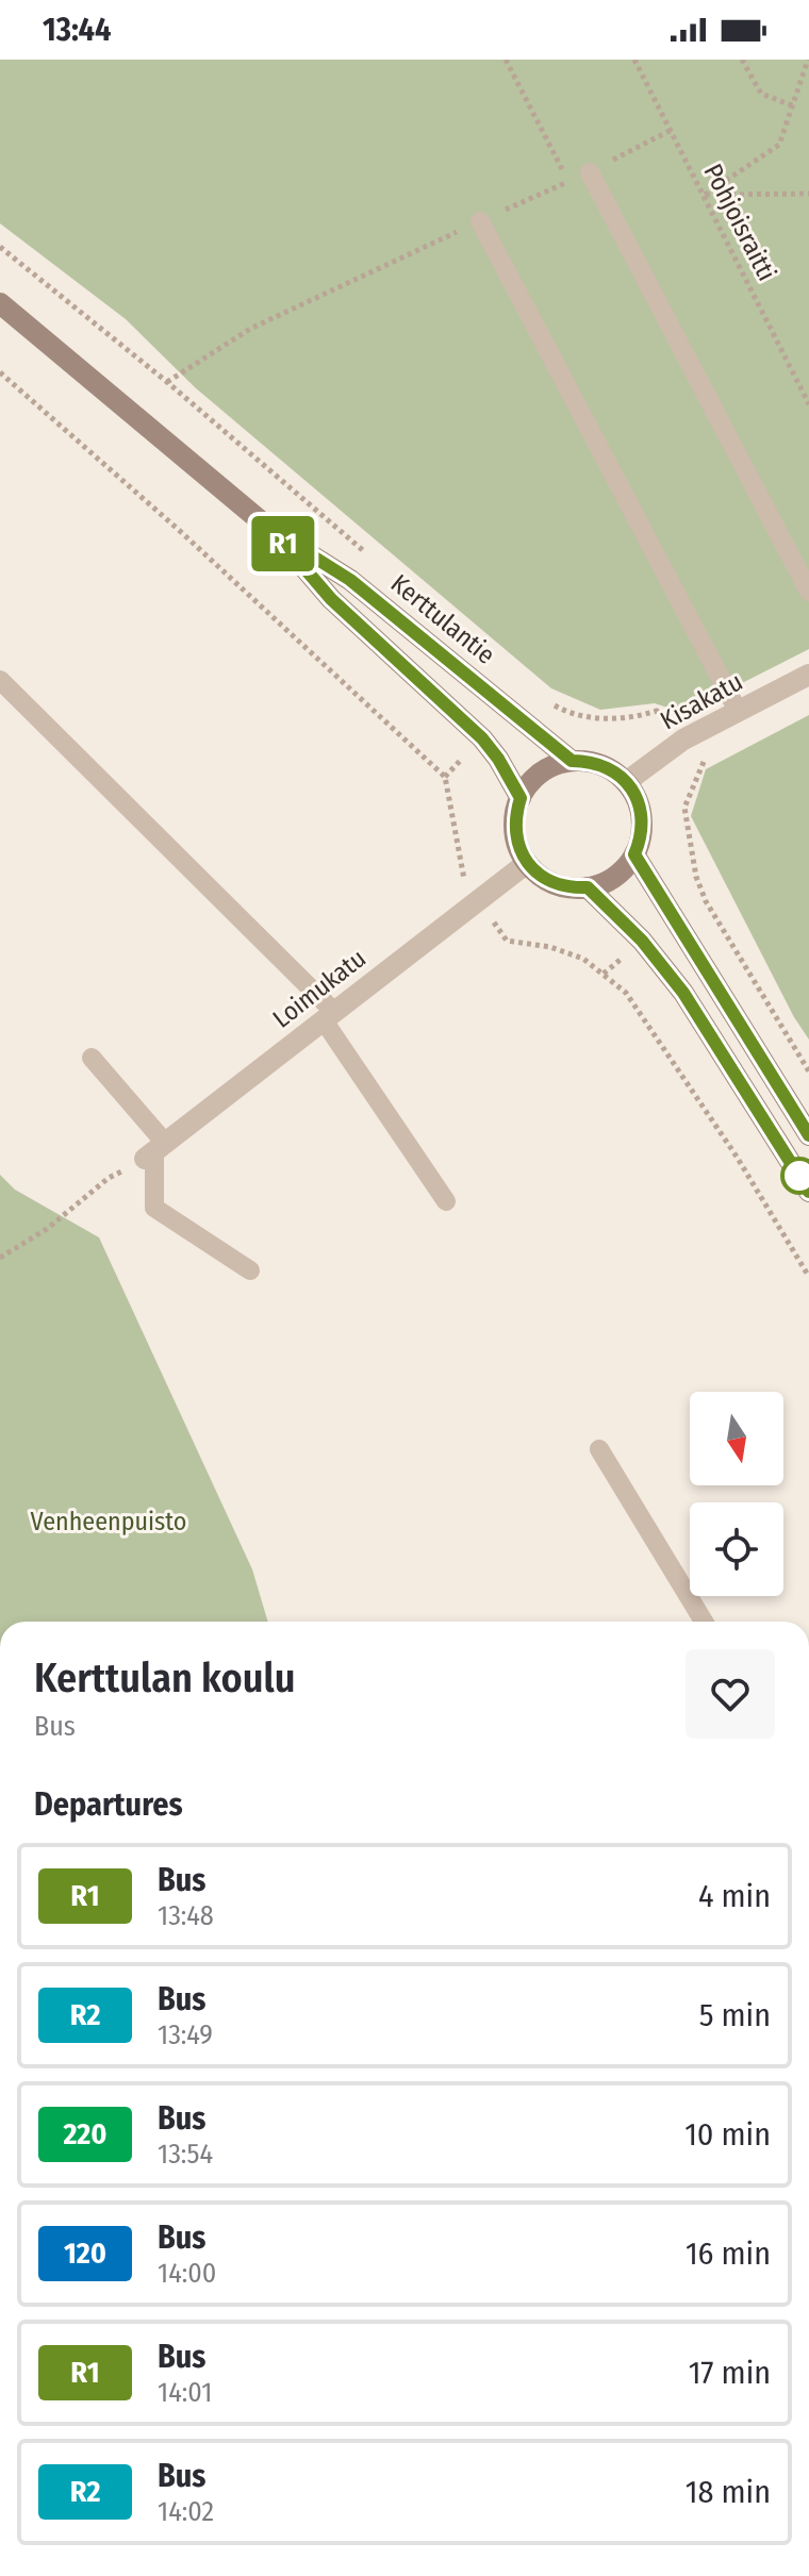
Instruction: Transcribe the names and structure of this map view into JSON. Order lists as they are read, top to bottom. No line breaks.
{"streets":{"street":["Kerttulantie","Kisakatu","Loimukatu"],"path":["Pohjoisraitti"]},"crossings":[["Kerttulantie","Kisakatu"],["Kerttulantie","Loimukatu"],["Kisakatu","Loimukatu"]],"parks":["Venheenpuisto"],"lines":["bus line R1"],"north":"bottom","page":{"status":"13:44","on_map":"R1","heading":[["Kerttulan koulu","Bus"],"Departures"],"list":[{"mark":"R1","name":"Bus","note":"13:48","value":"4 min"},{"mark":"R2","name":"Bus","note":"13:49","value":"5 min"},{"mark":"220","name":"Bus","note":"13:54","value":"10 min"},{"mark":"120","name":"Bus","note":"14:00","value":"16 min"},{"mark":"R1","name":"Bus","note":"14:01","value":"17 min"},{"mark":"R2","name":"Bus","note":"14:02","value":"18 min"}]}}
